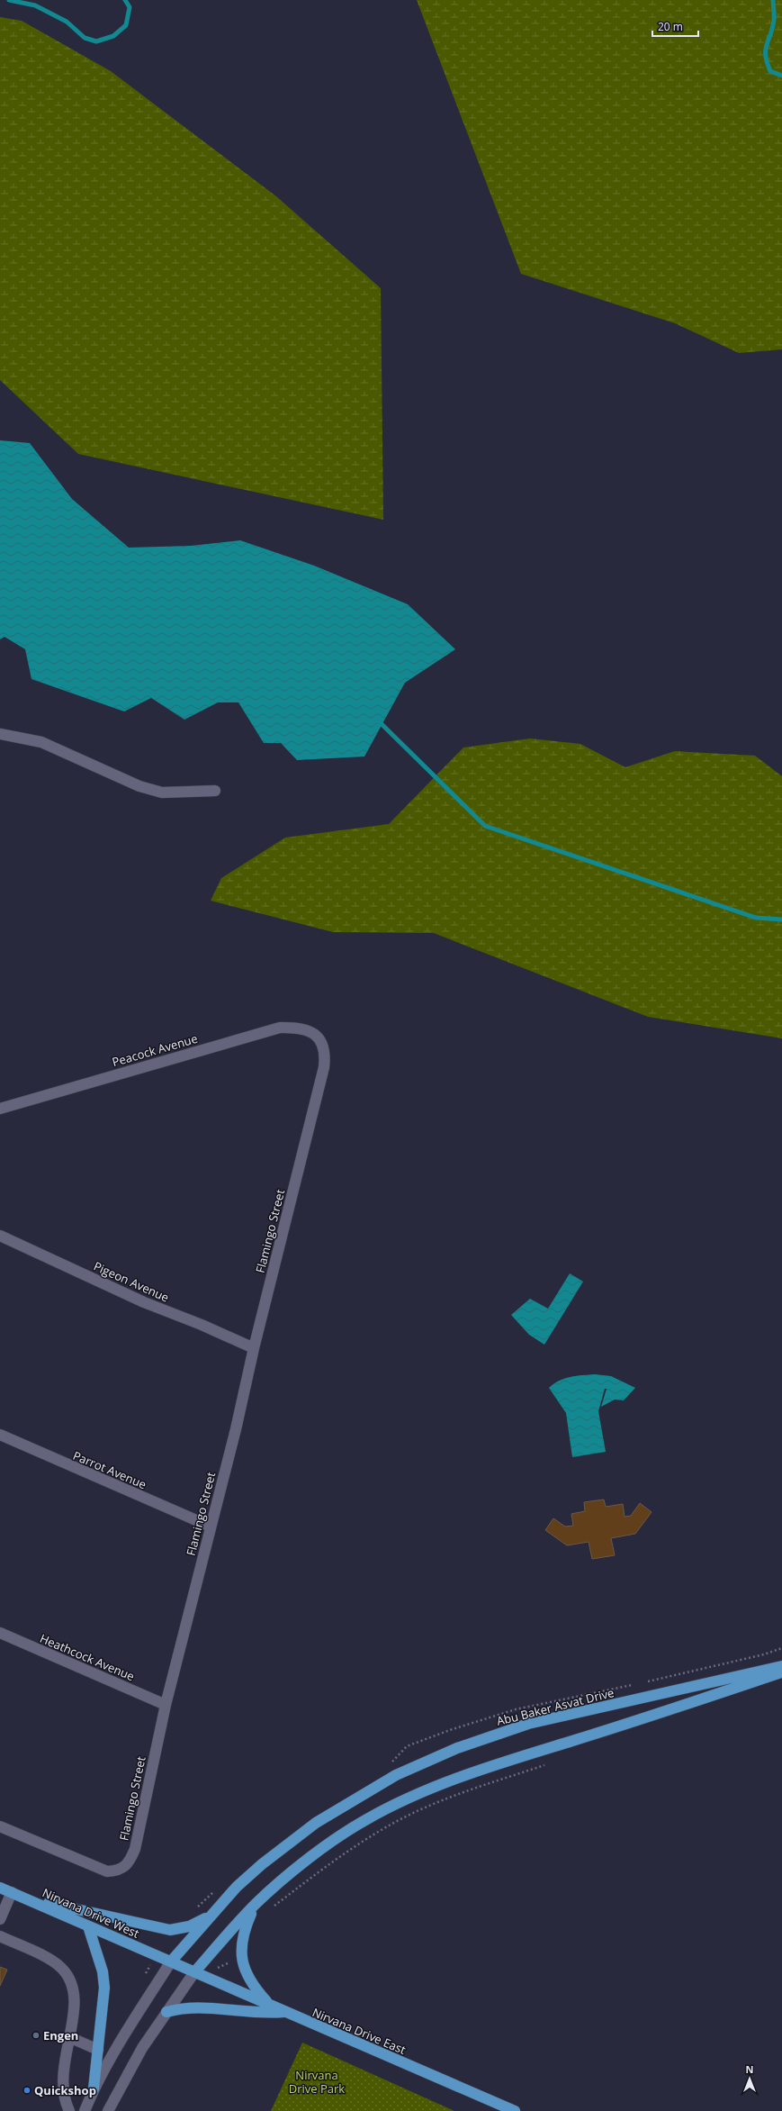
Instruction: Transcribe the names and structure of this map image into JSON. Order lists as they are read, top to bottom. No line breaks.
{"streets":{"main road":["Abu Baker Asvat Drive","Nirvana Drive West","Nirvana Drive East"],"street":["Peacock Avenue","Flamingo Street","Pigeon Avenue","Parrot Avenue","Heathcock Avenue"]},"crossings":[["Peacock Avenue","Flamingo Street"],["Flamingo Street","Pigeon Avenue"],["Flamingo Street","Parrot Avenue"],["Flamingo Street","Heathcock Avenue"],["Abu Baker Asvat Drive","Nirvana Drive West"],["Nirvana Drive West","Nirvana Drive East"]],"parks":["Nirvana Drive Park"],"places":["Engen","Quickshop"],"scale_bar":"20 m","north":"top"}
